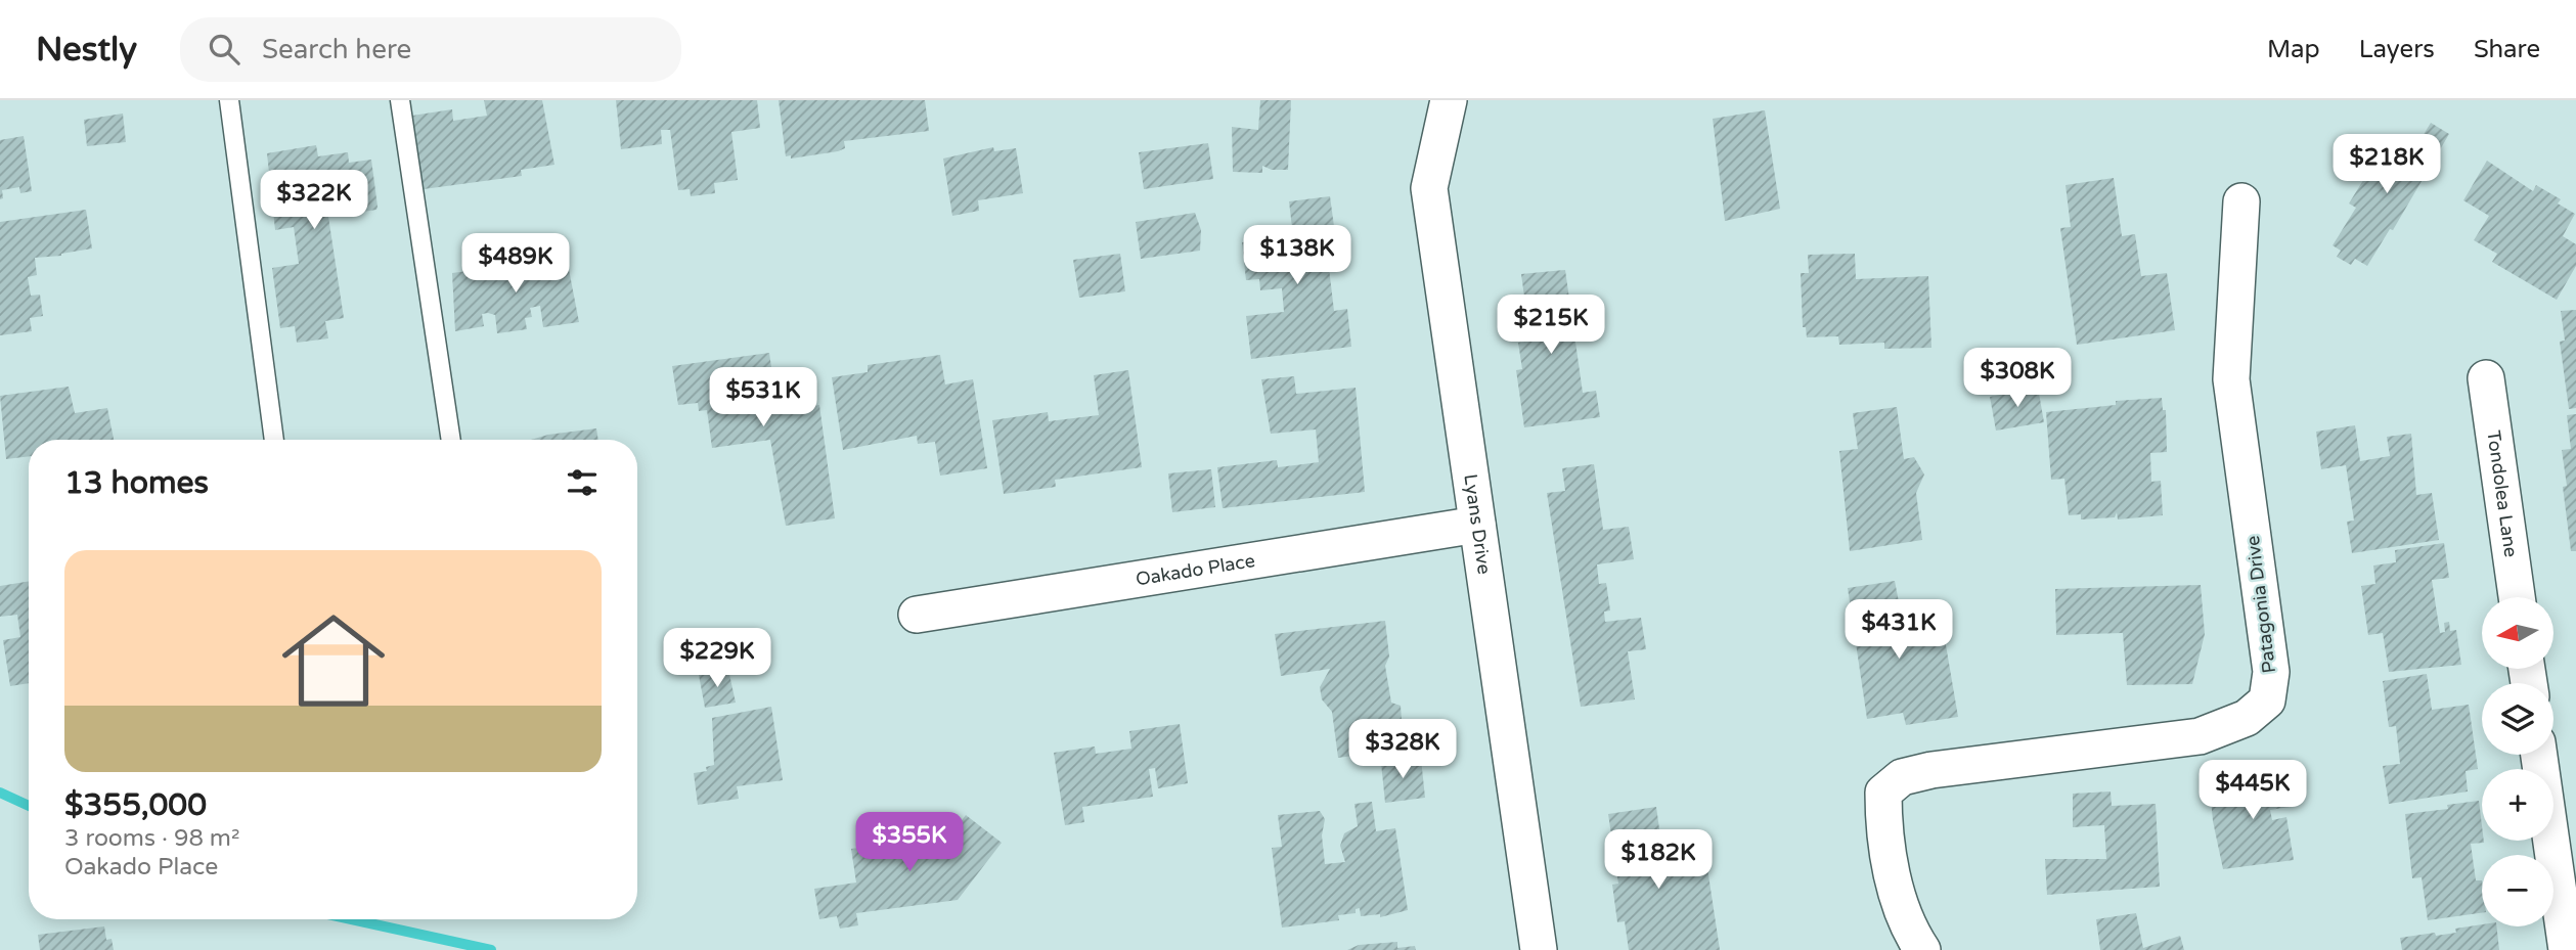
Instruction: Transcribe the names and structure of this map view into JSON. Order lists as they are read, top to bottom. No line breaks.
{"streets":{"street":["Tondolea Lane","Lyans Drive","Oakado Place","Patagonia Drive"]},"crossings":[["Lyans Drive","Oakado Place"]],"north":"left","page":{"header":"Nestly","search":"Search here","nav":["Map","Layers","Share"],"price":["$218K","$322K","$138K","$489K","$215K","$308K","$531K","$431K","$229K","$328K","$445K","$355K","$182K"],"heading":"13 homes","list":[{"name":"$355,000","note":"3 rooms · 98 m² · Oakado Place"}],"map_buttons":["+","−"]}}
